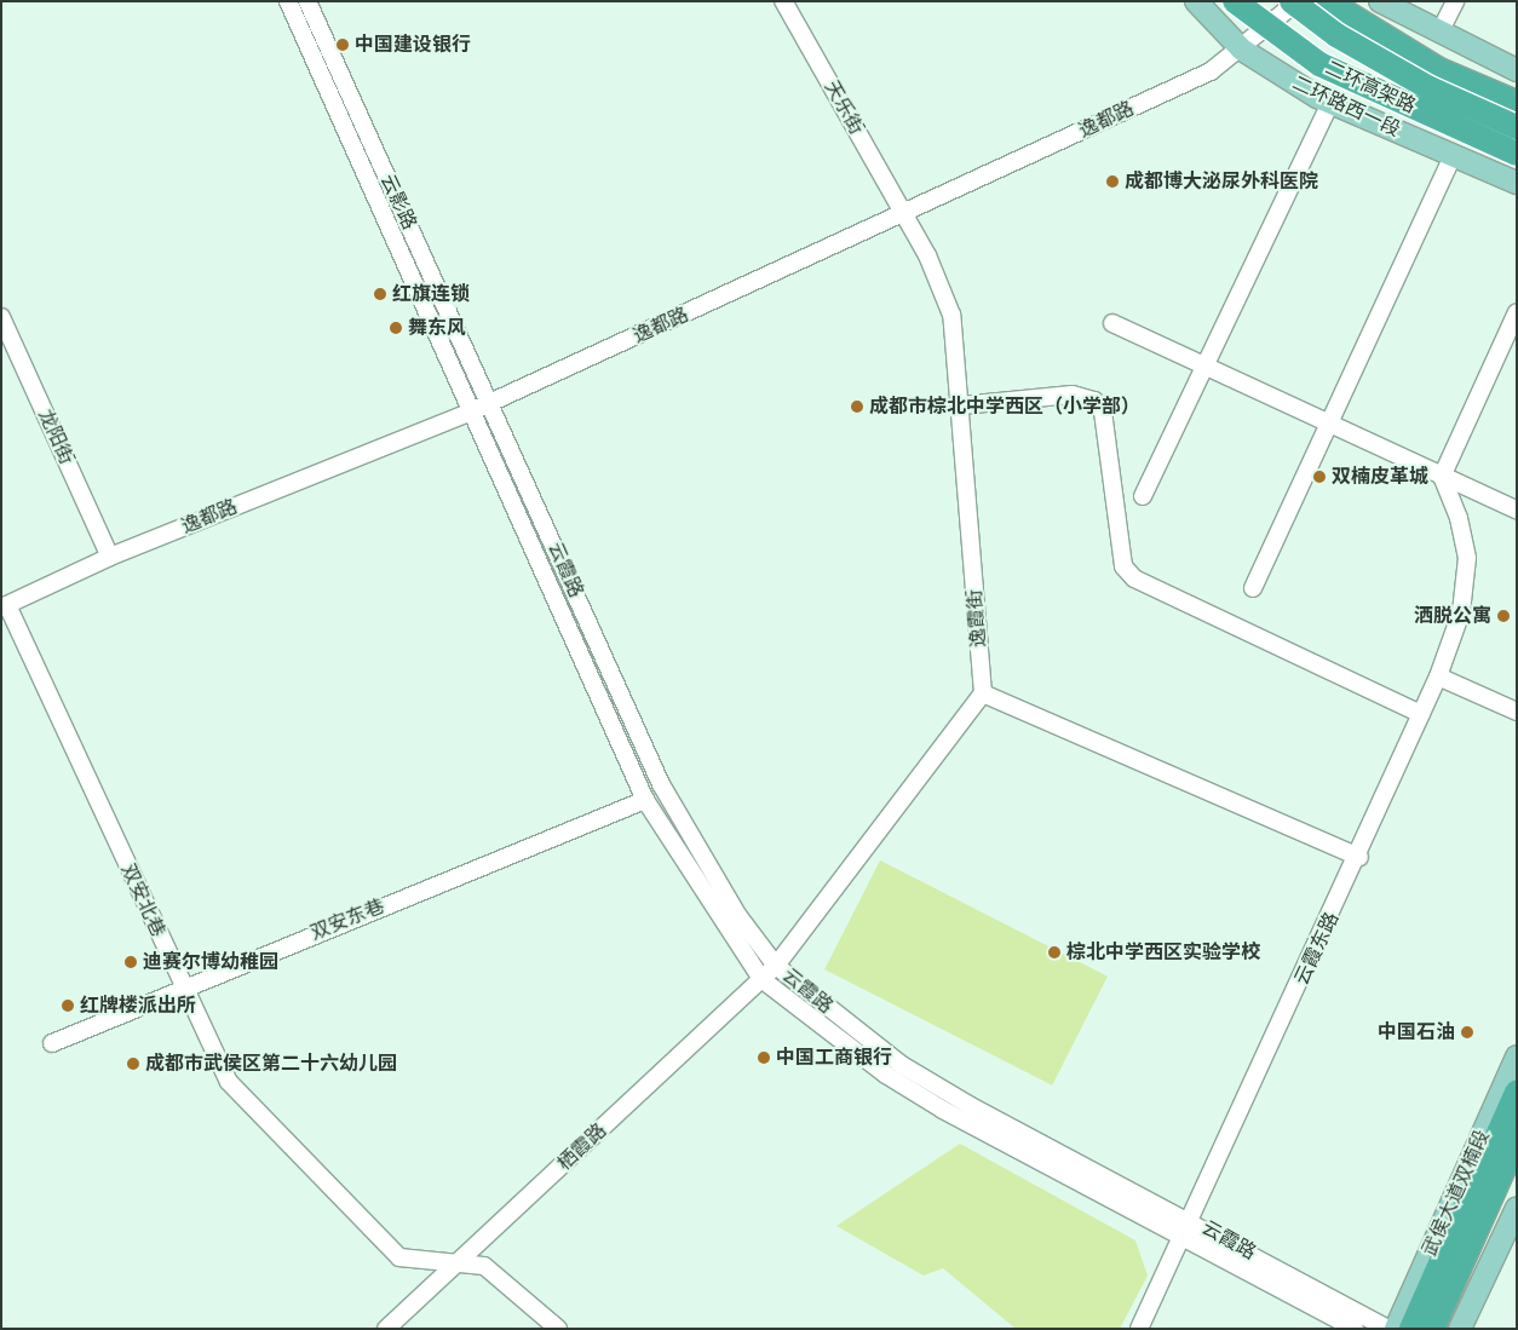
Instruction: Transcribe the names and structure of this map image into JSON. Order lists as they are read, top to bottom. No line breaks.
{"streets":{"highway":["二环高架路"],"main road":["二环路西一段","武侯大道双楠段"],"street":["天乐街","逸都路","云影路","龙阳街","云霞路","逸霞街","双安北巷","双安东巷","云霞东路","栖霞路"]},"crossings":[["二环路西一段","逸都路"],["天乐街","逸都路"],["天乐街","逸霞街"],["逸都路","云影路"],["逸都路","龙阳街"],["逸都路","云霞路"],["逸都路","逸霞街"],["逸都路","双安北巷"],["云影路","云霞路"],["云霞路","云霞东路"],["云霞路","栖霞路"],["双安北巷","双安东巷"],["双安北巷","栖霞路"]],"places":["中国建设银行","成都博大泌尿外科医院","红旗连锁","舞东风","成都市棕北中学西区（小学部）","双楠皮革城","洒脱公寓","棕北中学西区实验学校","迪赛尔博幼稚园","红牌楼派出所","中国石油","中国工商银行","成都市武侯区第二十六幼儿园"]}
